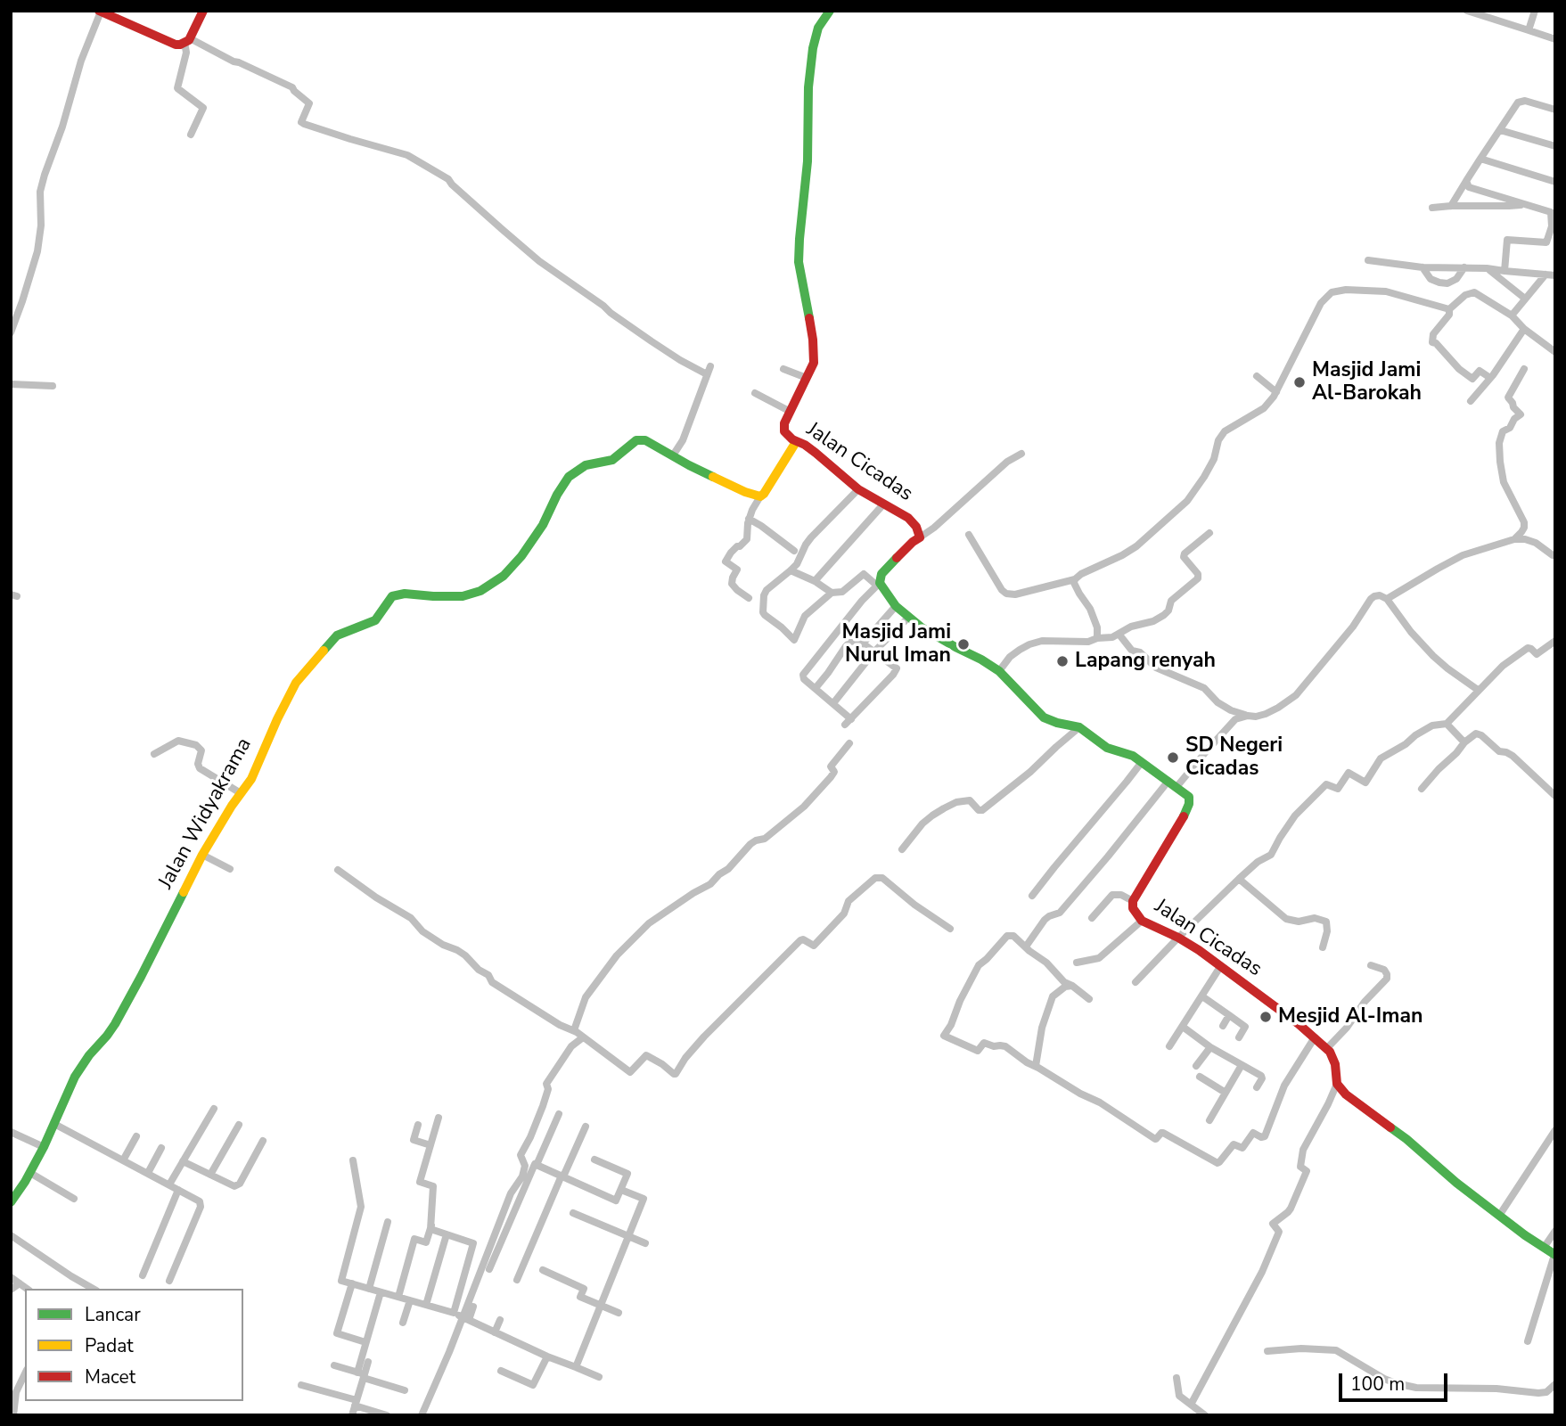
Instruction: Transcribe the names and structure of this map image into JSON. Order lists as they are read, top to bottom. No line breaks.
{"streets":{"street":["Jalan Cicadas","Jalan Widyakrama"]},"places":["Masjid Jami Al-Barokah","Masjid Jami Nurul Iman","Lapang renyah","SD Negeri Cicadas","Mesjid Al-Iman"],"legend":["Lancar","Padat","Macet"],"scale_bar":"100 m"}
